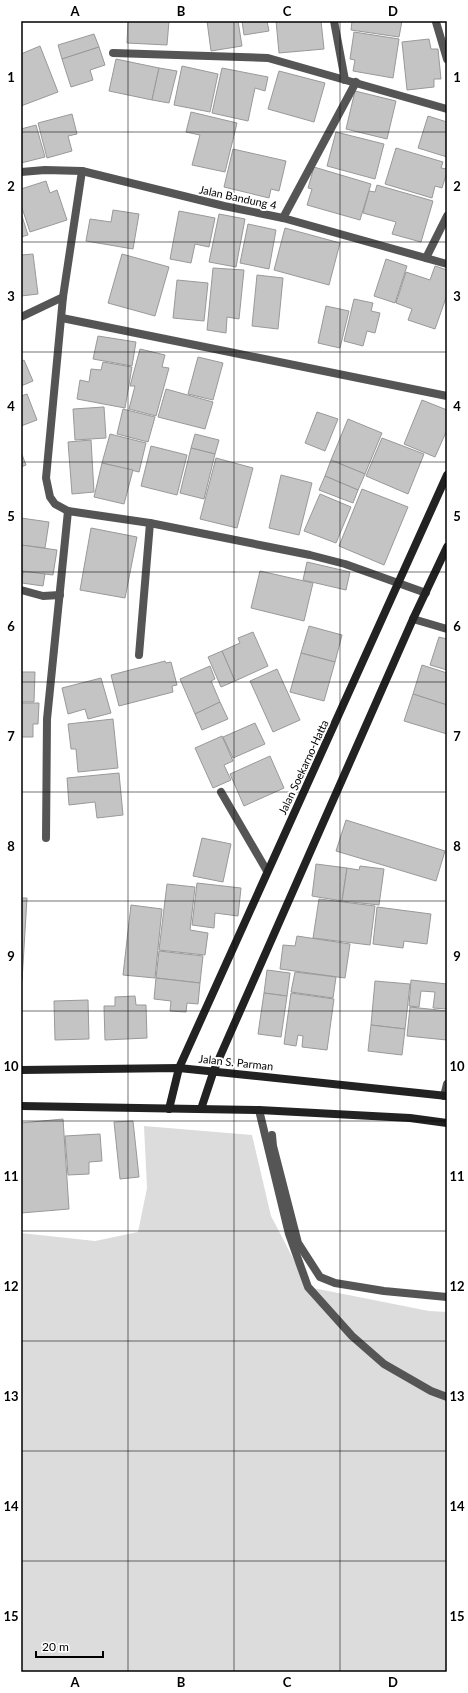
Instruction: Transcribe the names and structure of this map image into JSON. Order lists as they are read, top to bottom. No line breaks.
{"streets":{"main road":["Jalan Soekarno-Hatta","Jalan S. Parman"],"street":["Jalan Bandung 4"]},"crossings":[["Jalan Soekarno-Hatta","Jalan S. Parman"]],"scale_bar":"20 m","grid":{"columns":["A","B","C","D"],"rows":["1","2","3","4","5","6","7","8","9","10","11","12","13","14","15"]}}
